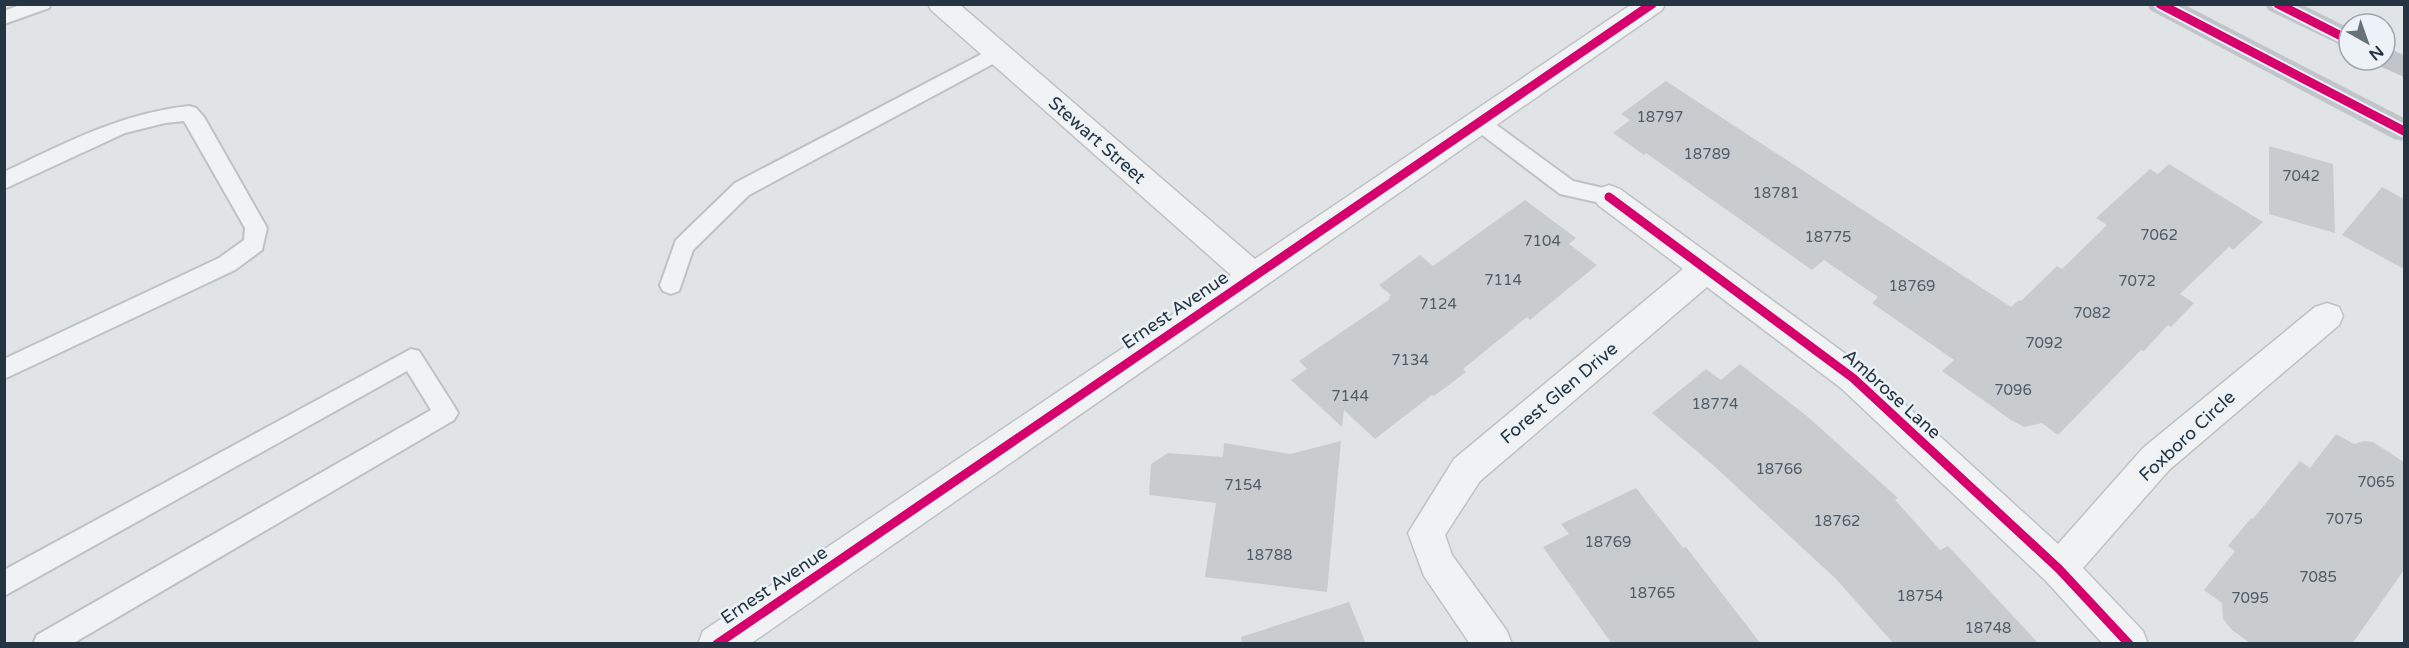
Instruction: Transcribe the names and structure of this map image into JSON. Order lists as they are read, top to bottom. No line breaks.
{"streets":{"street":["Stewart Street","Ernest Avenue","Forest Glen Drive","Ambrose Lane","Foxboro Circle"]},"crossings":[["Stewart Street","Ernest Avenue"],["Forest Glen Drive","Ambrose Lane"],["Ambrose Lane","Foxboro Circle"]],"house_numbers":["18797","18789","7042","18781","7062","18775","7104","7114","7072","18769","7124","7082","7092","7134","7096","7144","18774","18766","7065","7154","7075","18762","18769","18788","7085","18765","18754","7095","18748"],"north":"bottom right"}
